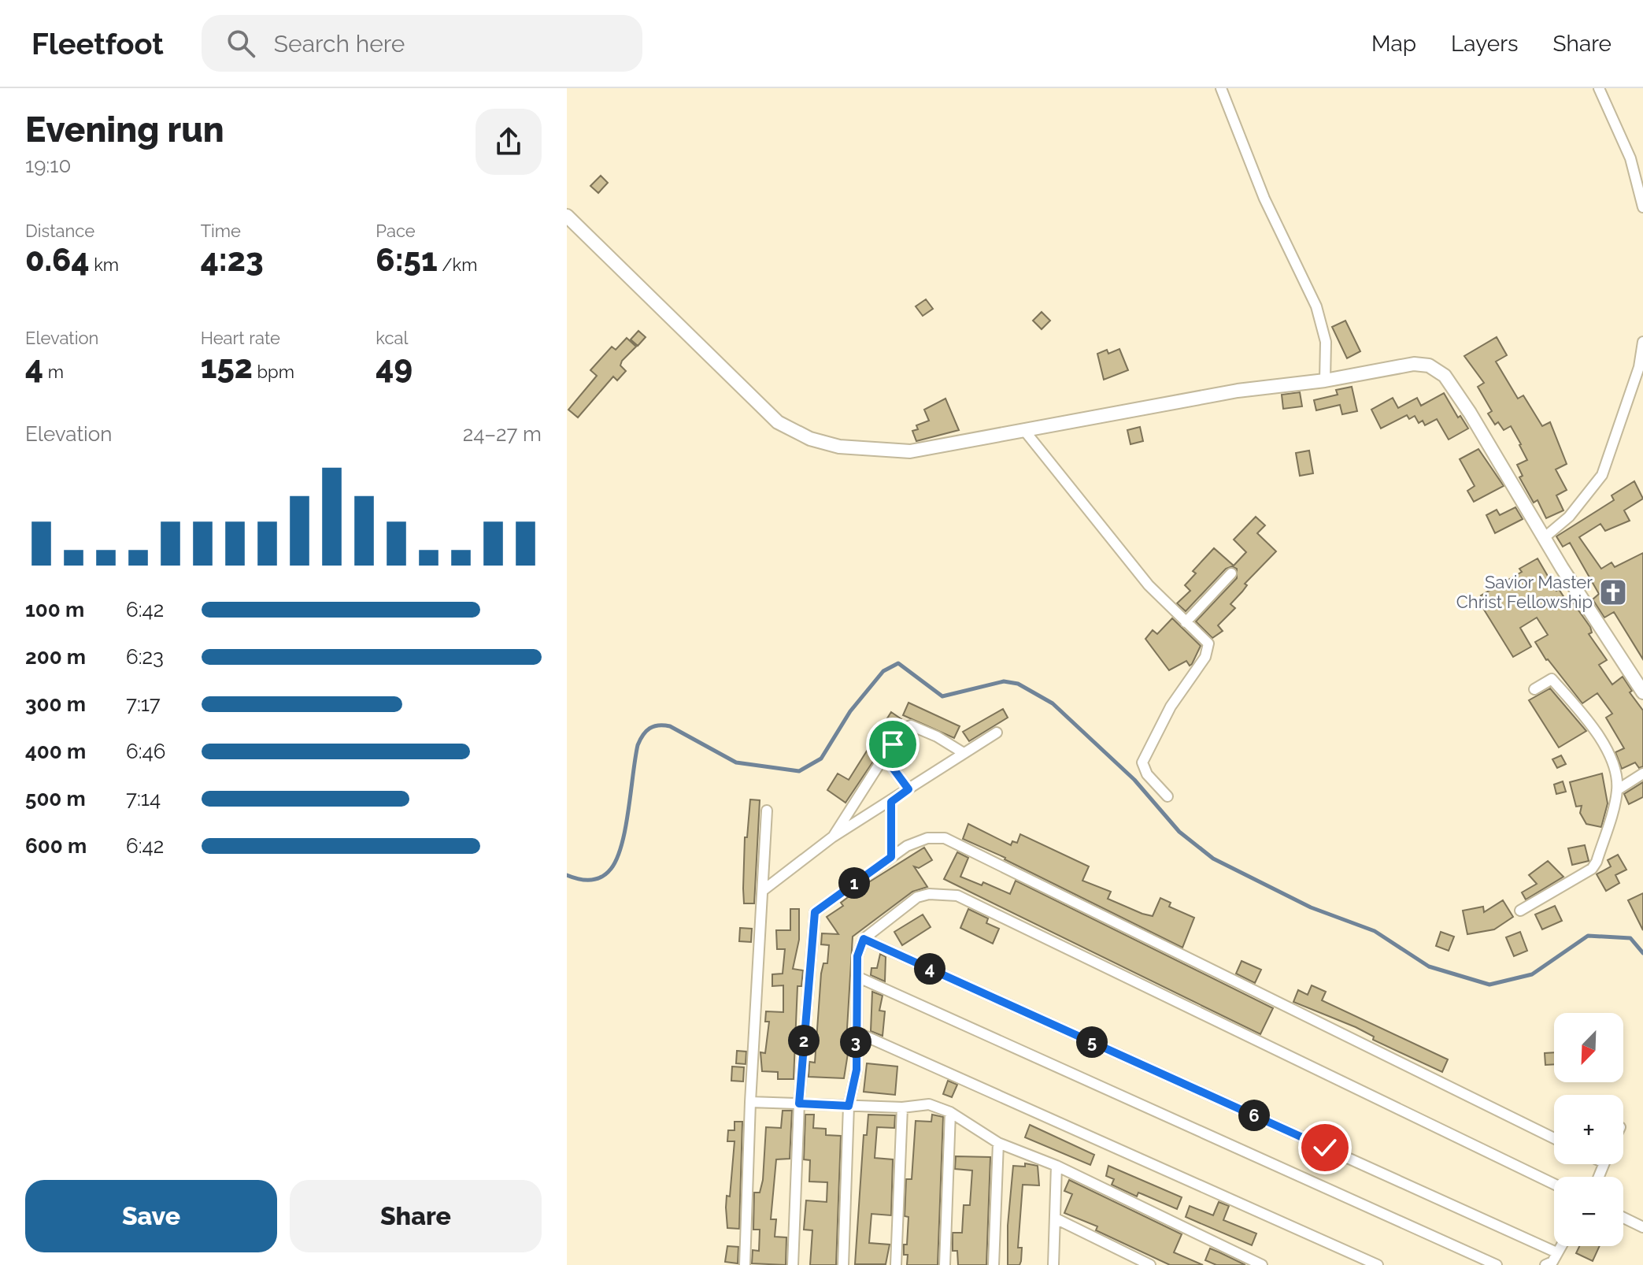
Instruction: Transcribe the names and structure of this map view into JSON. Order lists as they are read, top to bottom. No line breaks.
{"places":{"church":["Savior Master Christ Fellowship"]},"north":"bottom left","page":{"header":"Fleetfoot","search":"Search here","nav":["Map","Layers","Share"],"heading":["Evening run","19:10"],"stats":[["Distance","0.64 km"],["Time","4:23"],["Pace","6:51 /km"],["Elevation","4 m"],["Heart rate","152 bpm"],["kcal","49"]],"chart":["Elevation","24–27 m"],"list":[{"name":"100 m","note":"6:42"},{"name":"200 m","note":"6:23"},{"name":"300 m","note":"7:17"},{"name":"400 m","note":"6:46"},{"name":"500 m","note":"7:14"},{"name":"600 m","note":"6:42"}],"pins":["1","4","2","3","5","6"],"map_buttons":["+","−"],"buttons":["Save","Share"]}}
